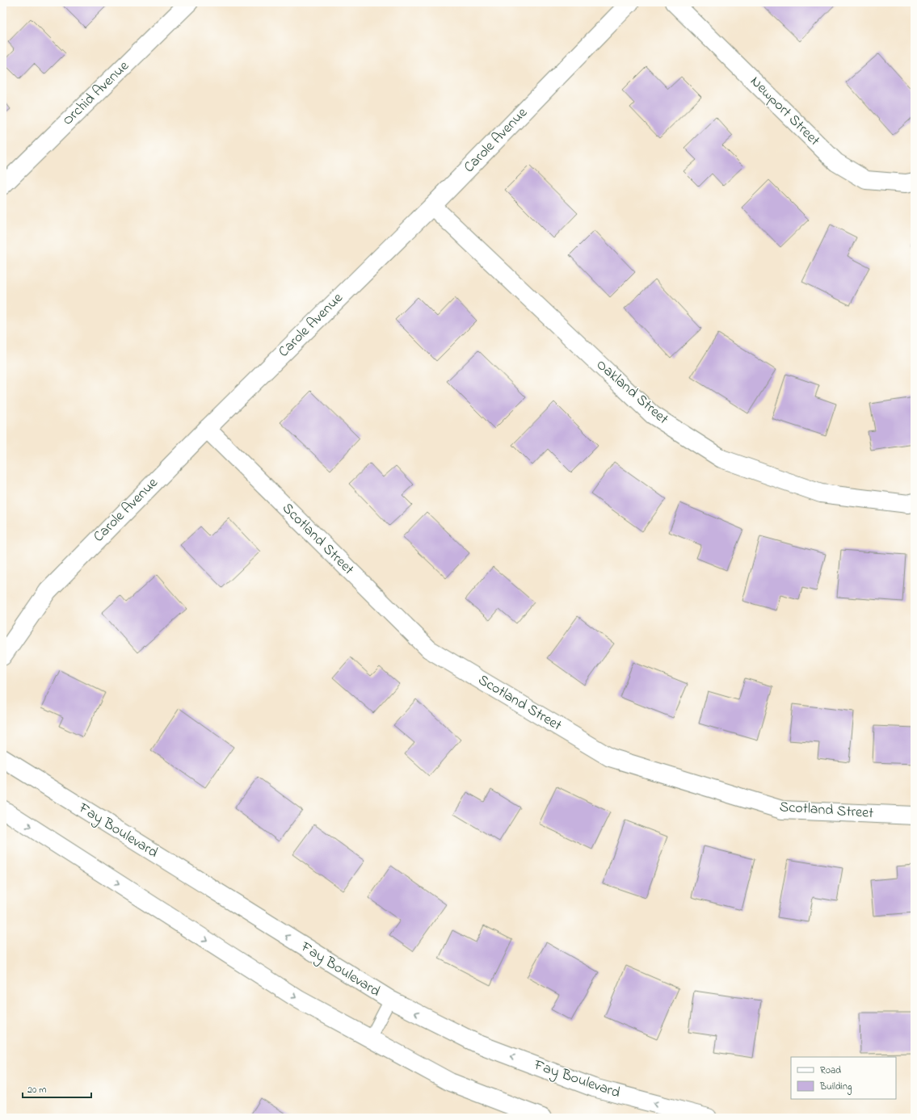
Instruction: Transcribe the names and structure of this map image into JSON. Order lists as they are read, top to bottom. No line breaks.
{"streets":{"street":["Orchid Avenue","Newport Street","Carole Avenue","Oakland Street","Scotland Street","Fay Boulevard"]},"crossings":[["Carole Avenue","Oakland Street"],["Carole Avenue","Scotland Street"]],"legend":["Road","Building"],"scale_bar":"20 m"}
